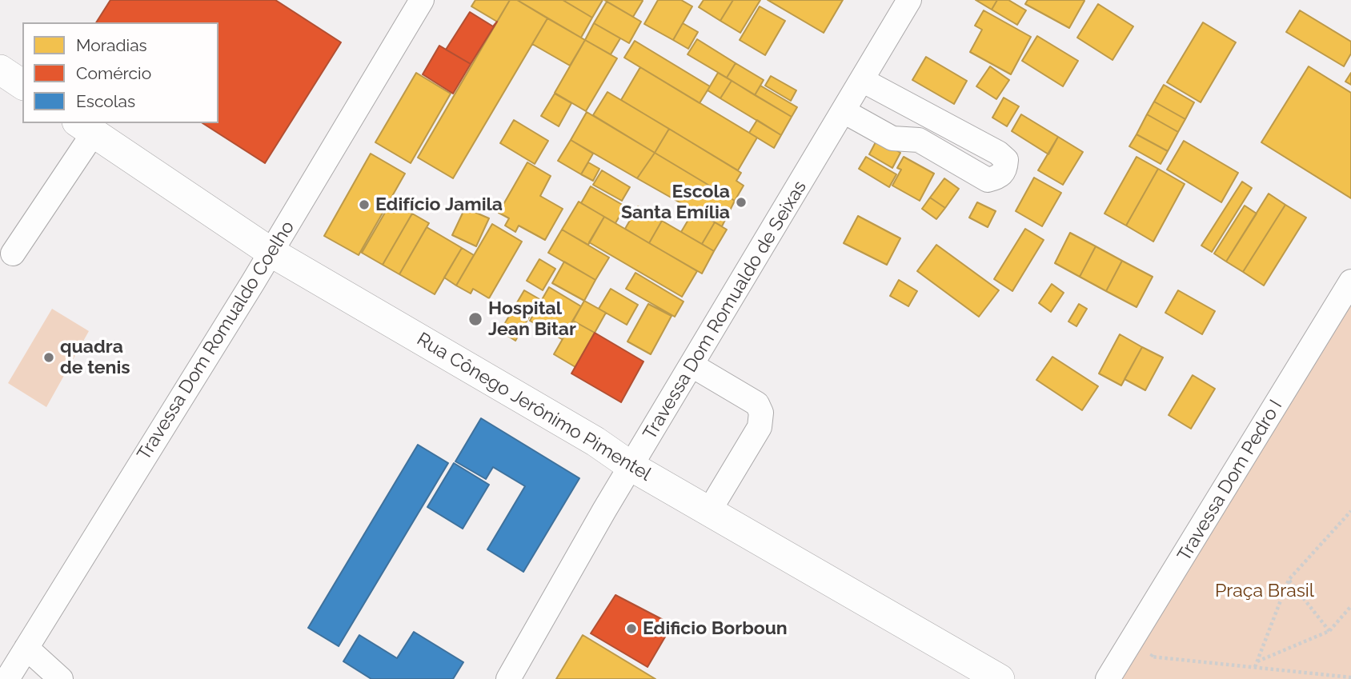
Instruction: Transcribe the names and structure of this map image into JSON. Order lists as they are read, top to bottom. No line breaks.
{"streets":{"main road":["Rua Cônego Jerônimo Pimentel"],"street":["Travessa Dom Romualdo de Seixas","Travessa Dom Romualdo Coelho","Travessa Dom Pedro I"]},"crossings":[["Travessa Dom Romualdo de Seixas","Rua Cônego Jerônimo Pimentel"],["Travessa Dom Romualdo Coelho","Rua Cônego Jerônimo Pimentel"]],"parks":["Praça Brasil"],"places":["Escola Santa Emília","Edifício Jamila","Hospital Jean Bitar","quadra de tenis","Edificio Borboun"],"legend":["Moradias","Comércio","Escolas"]}
